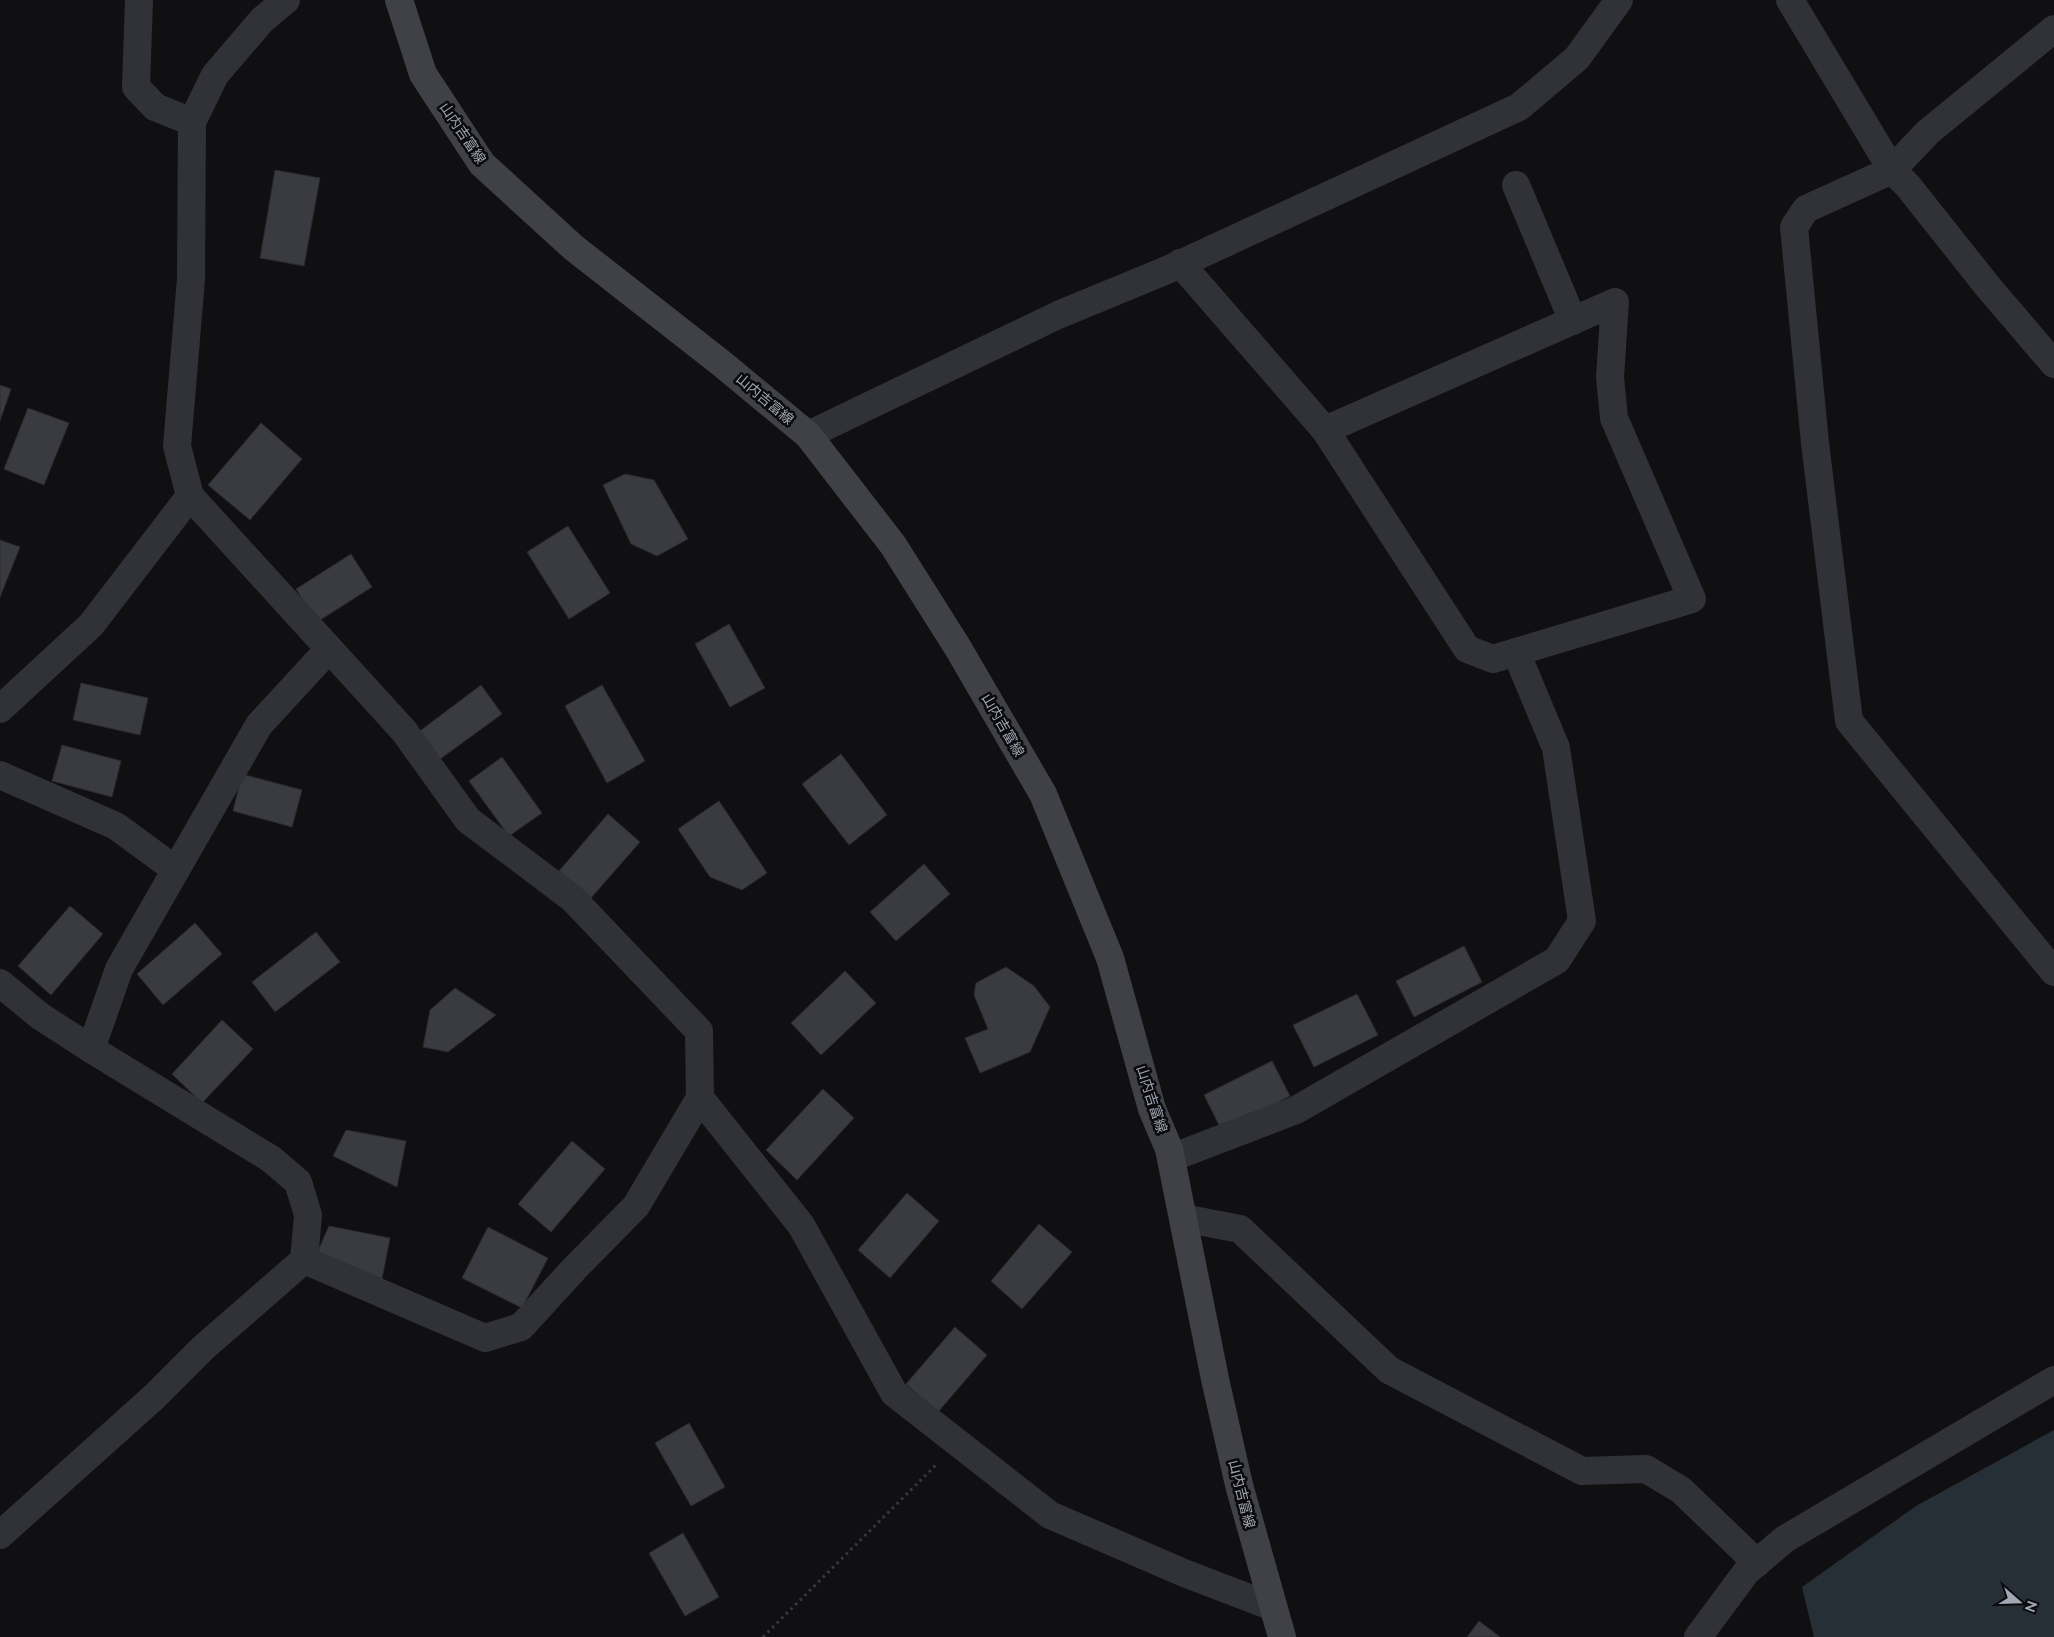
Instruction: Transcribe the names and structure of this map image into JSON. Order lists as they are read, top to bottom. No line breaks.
{"streets":{"main road":["山内吉富線"]},"north":"right"}
